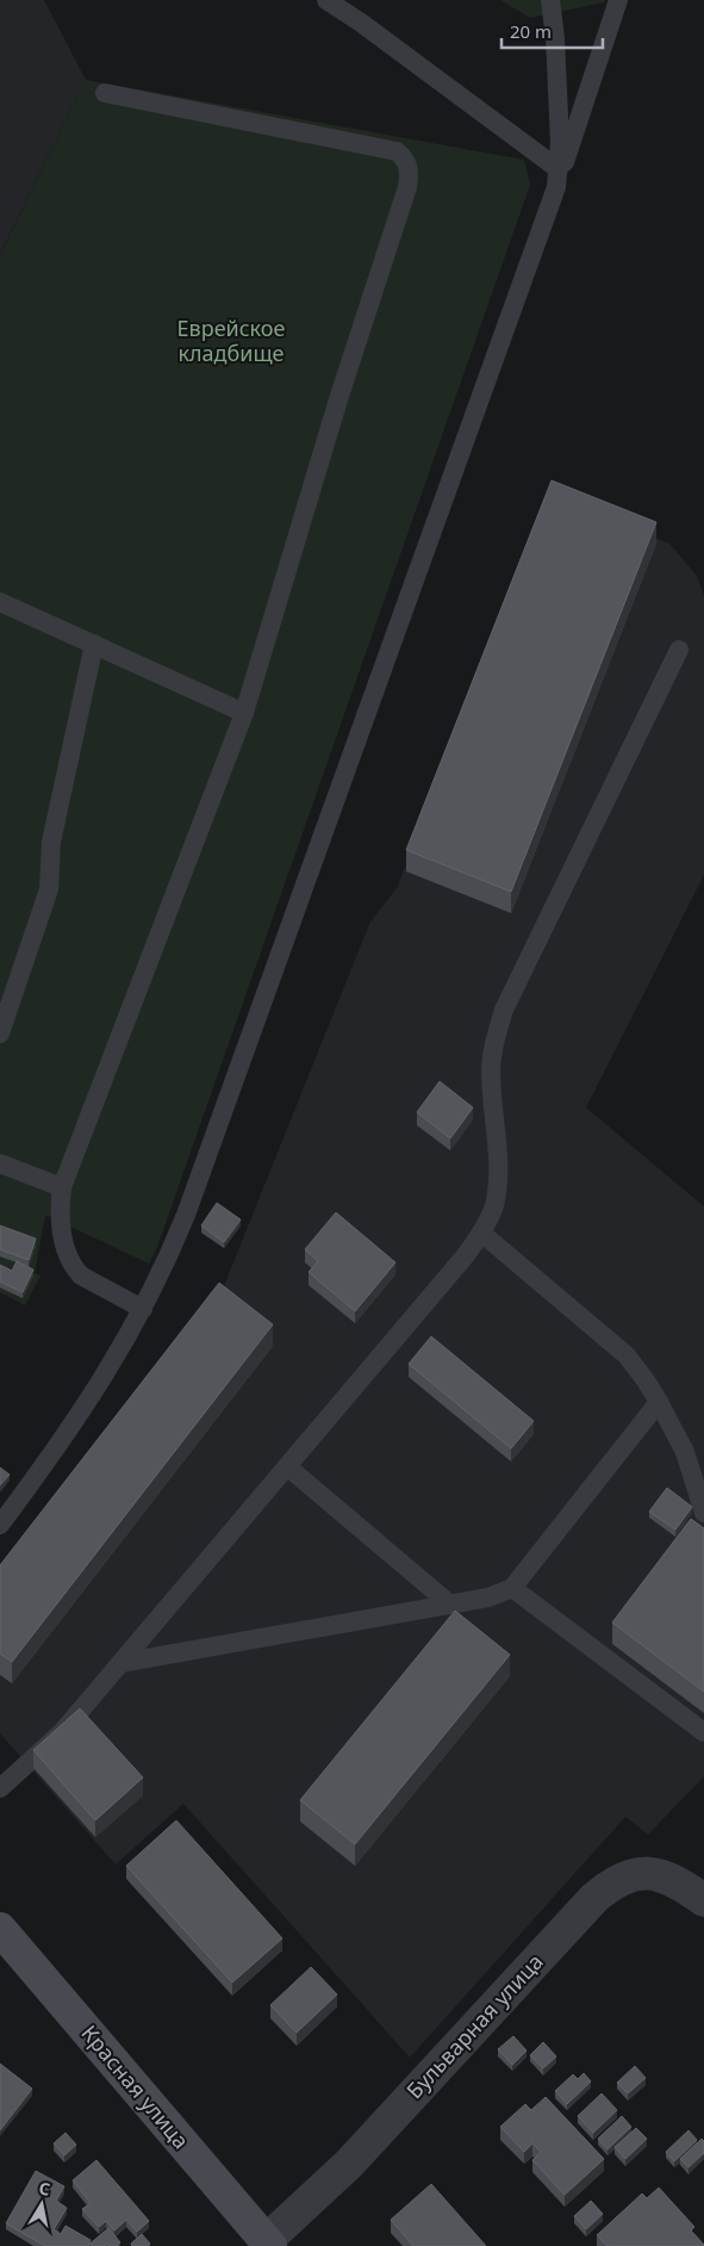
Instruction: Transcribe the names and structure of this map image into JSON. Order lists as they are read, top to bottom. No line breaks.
{"streets":{"street":["Бульварная улица","Красная улица"]},"crossings":[["Бульварная улица","Красная улица"]],"parks":["Еврейское кладбище"],"scale_bar":"20 m","north":"top"}
